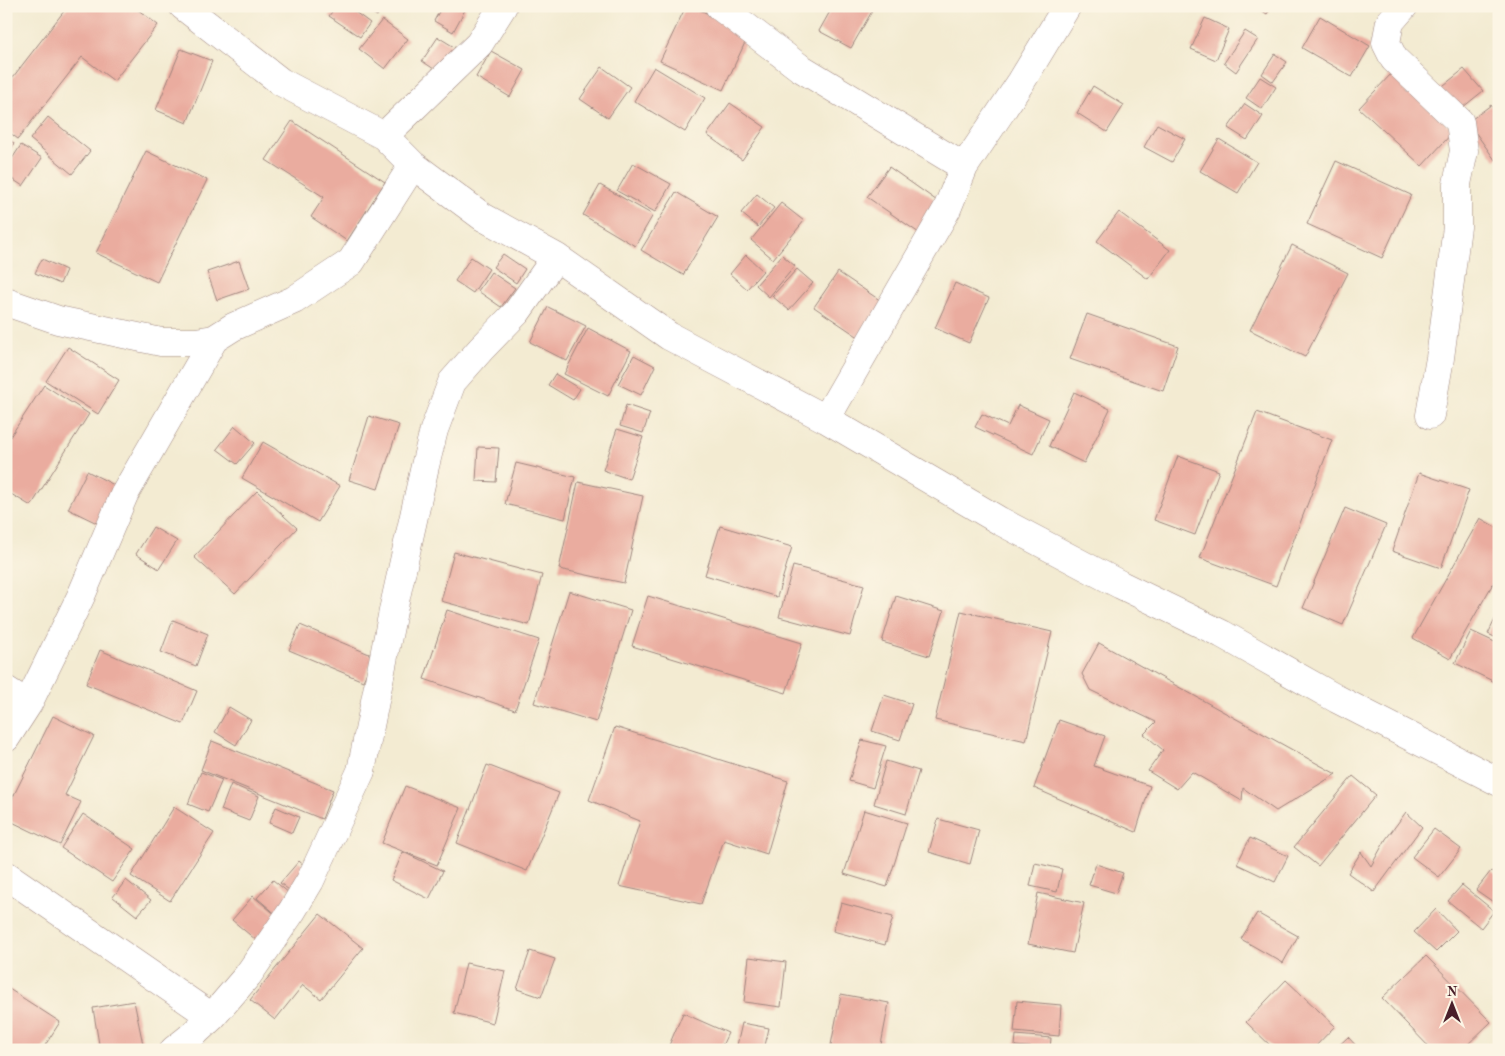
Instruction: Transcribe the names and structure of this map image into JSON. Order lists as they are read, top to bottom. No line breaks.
{"north":"top"}
